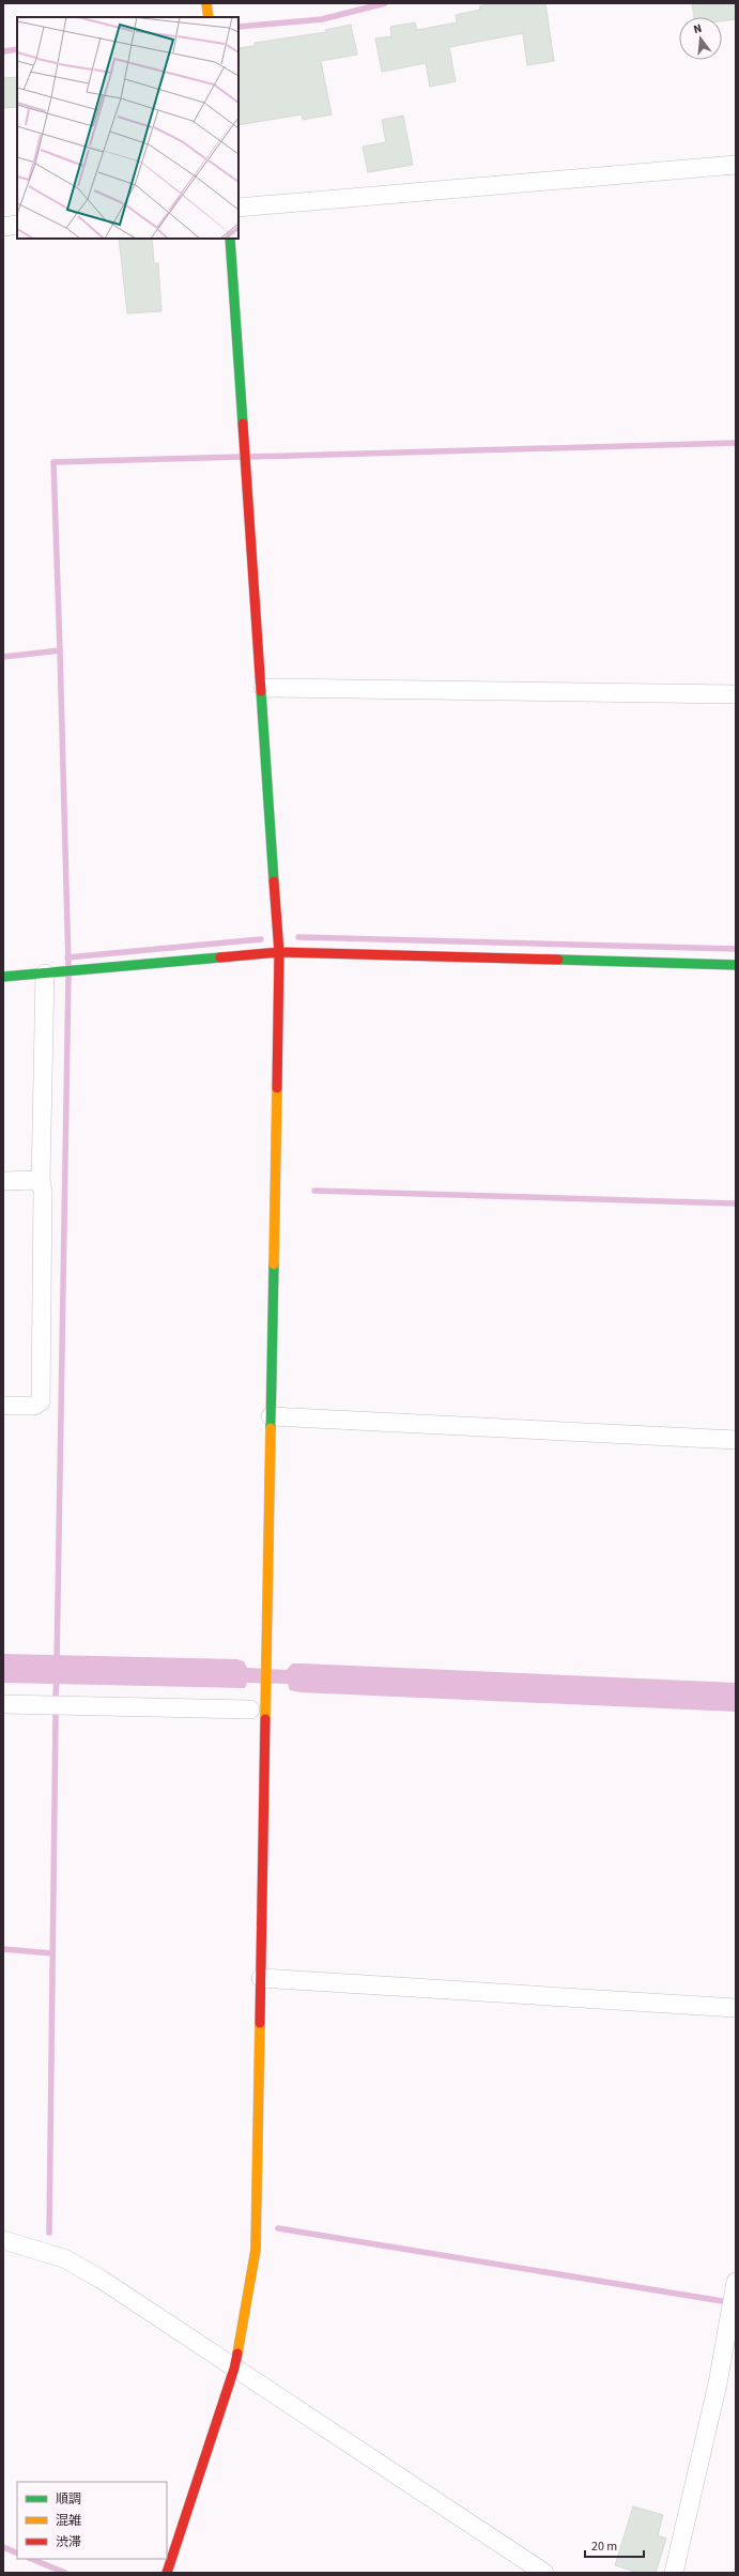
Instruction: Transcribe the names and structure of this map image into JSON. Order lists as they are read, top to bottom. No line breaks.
{"legend":["順調","混雑","渋滞"],"scale_bar":"20 m","north":"top"}
